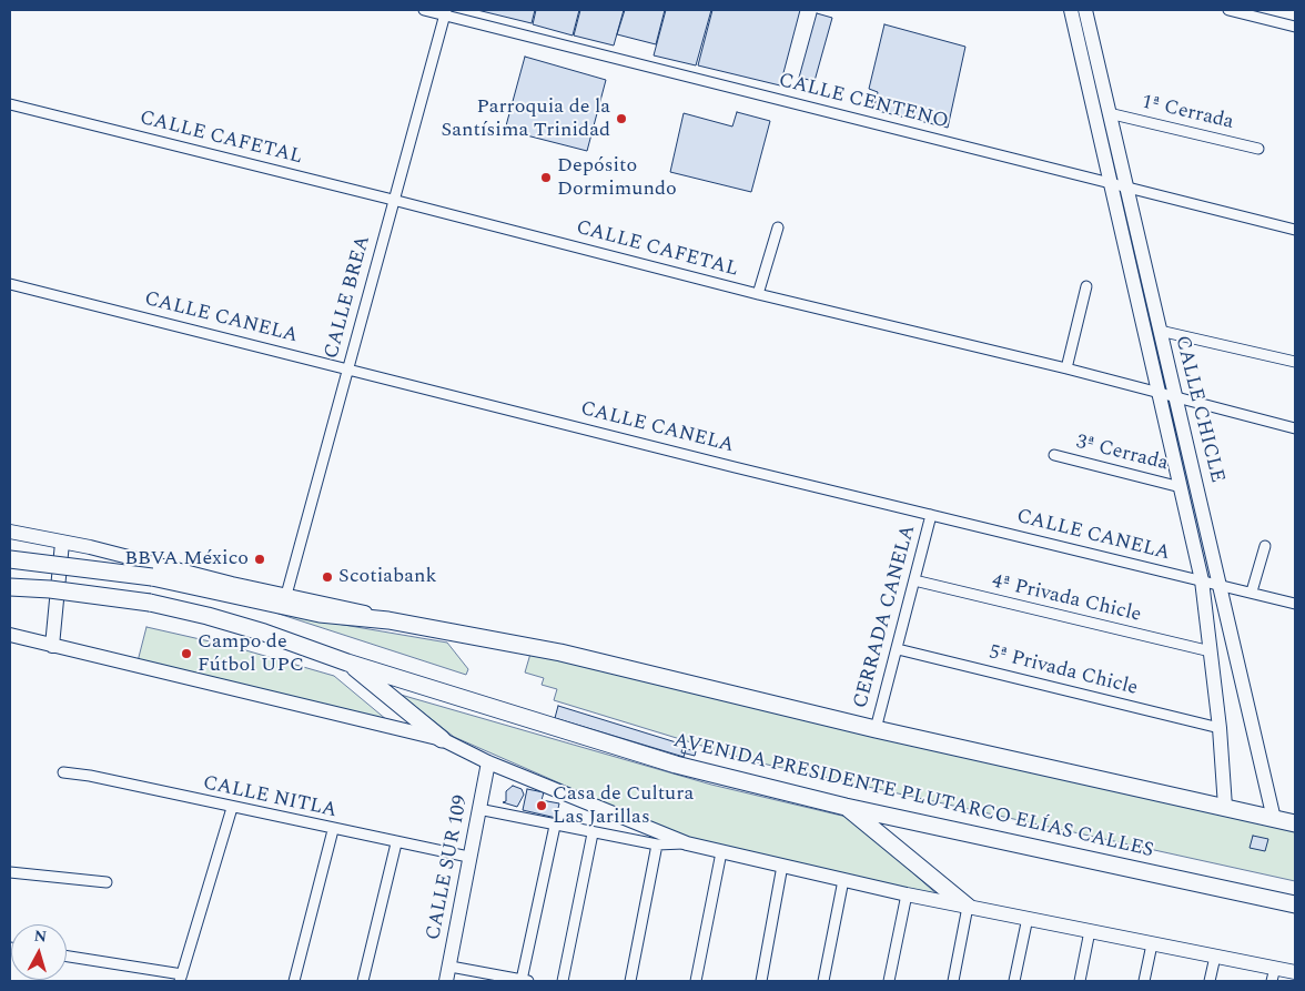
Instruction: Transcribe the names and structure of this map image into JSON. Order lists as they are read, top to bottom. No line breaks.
{"streets":{"main road":["AVENIDA PRESIDENTE PLUTARCO ELÍAS CALLES"],"street":["CALLE CENTENO","1ª Cerrada","CALLE CAFETAL","CALLE BREA","CALLE CANELA","CALLE CHICLE","3ª Cerrada","4ª Privada Chicle","CERRADA CANELA","5ª Privada Chicle","CALLE NITLA","CALLE SUR 109"]},"crossings":[["CALLE CENTENO","CALLE BREA"],["CALLE CENTENO","CALLE CHICLE"],["1ª Cerrada","CALLE CHICLE"],["CALLE CAFETAL","CALLE BREA"],["CALLE CAFETAL","CALLE CHICLE"],["CALLE BREA","CALLE CANELA"],["CALLE CANELA","CALLE CHICLE"],["CALLE CANELA","CERRADA CANELA"],["CALLE CHICLE","3ª Cerrada"],["CALLE CHICLE","4ª Privada Chicle"],["CALLE CHICLE","5ª Privada Chicle"],["4ª Privada Chicle","CERRADA CANELA"],["CERRADA CANELA","5ª Privada Chicle"],["CALLE NITLA","CALLE SUR 109"]],"places":["Parroquia de la Santísima Trinidad","Depósito Dormimundo","BBVA México","Scotiabank","Campo de Fútbol UPC","Casa de Cultura Las Jarillas"],"north":"top"}
